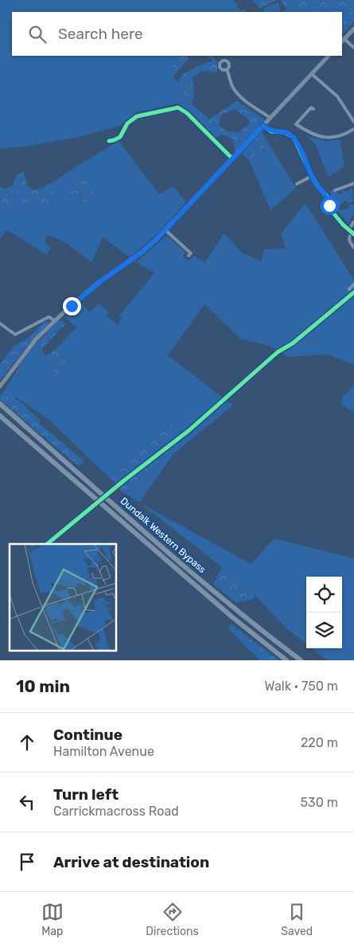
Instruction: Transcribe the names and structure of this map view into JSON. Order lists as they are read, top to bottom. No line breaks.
{"streets":{"highway":["Dundalk Western Bypass"]},"page":{"search":"Search here","heading":["10 min","Walk · 750 m"],"list":[["Continue","Hamilton Avenue","220 m"],["Turn left","Carrickmacross Road","530 m"],"Arrive at destination"],"nav":["Map","Directions","Saved"]}}
